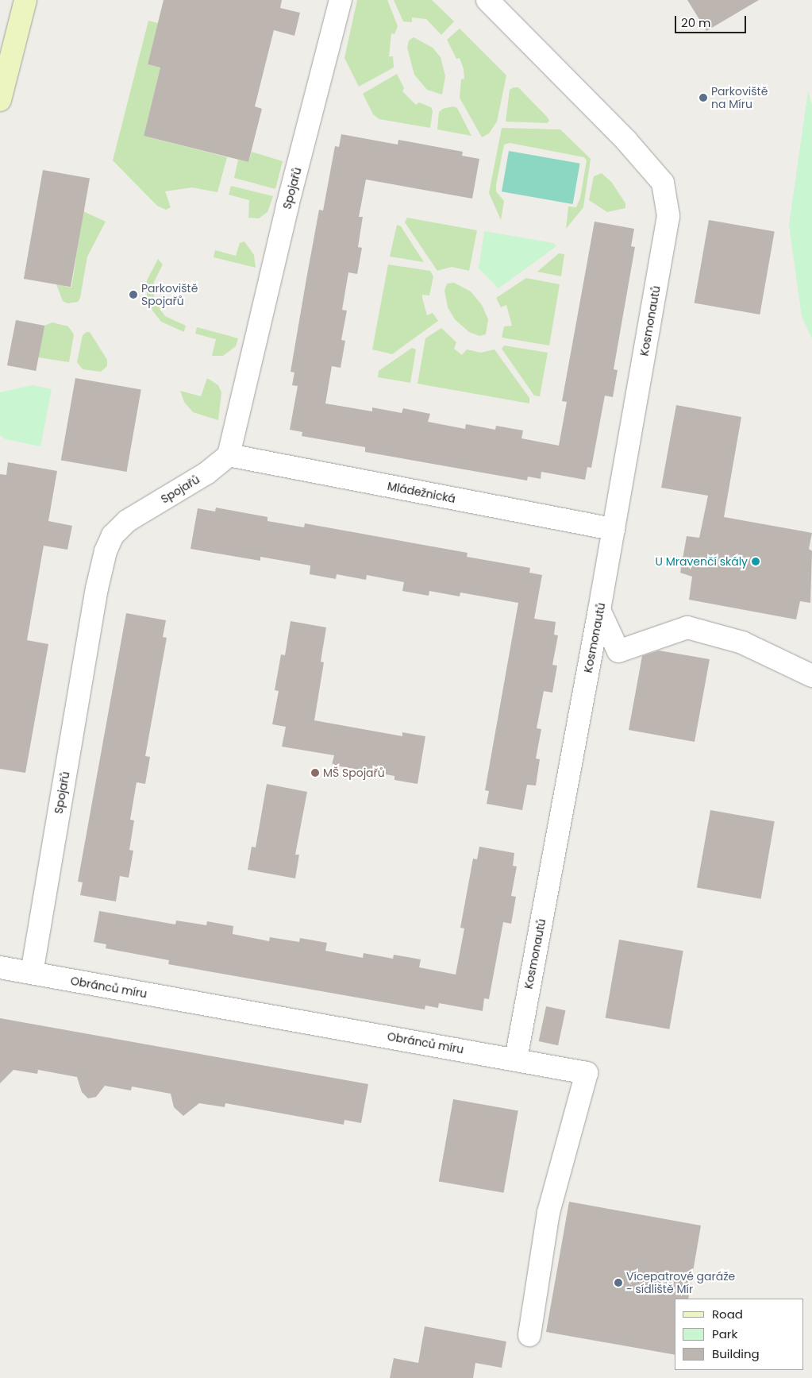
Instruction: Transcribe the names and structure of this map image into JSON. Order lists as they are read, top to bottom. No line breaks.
{"streets":{"street":["Spojařů","Kosmonautů","Mládežnická","Obránců míru"]},"crossings":[["Spojařů","Mládežnická"],["Spojařů","Obránců míru"],["Kosmonautů","Mládežnická"],["Kosmonautů","Obránců míru"]],"places":["Parkoviště na Míru","Parkoviště Spojařů","U Mravenčí skály","MŠ Spojařů","Vícepatrové garáže - sídliště Mír"],"legend":["Road","Park","Building"],"scale_bar":"20 m"}
